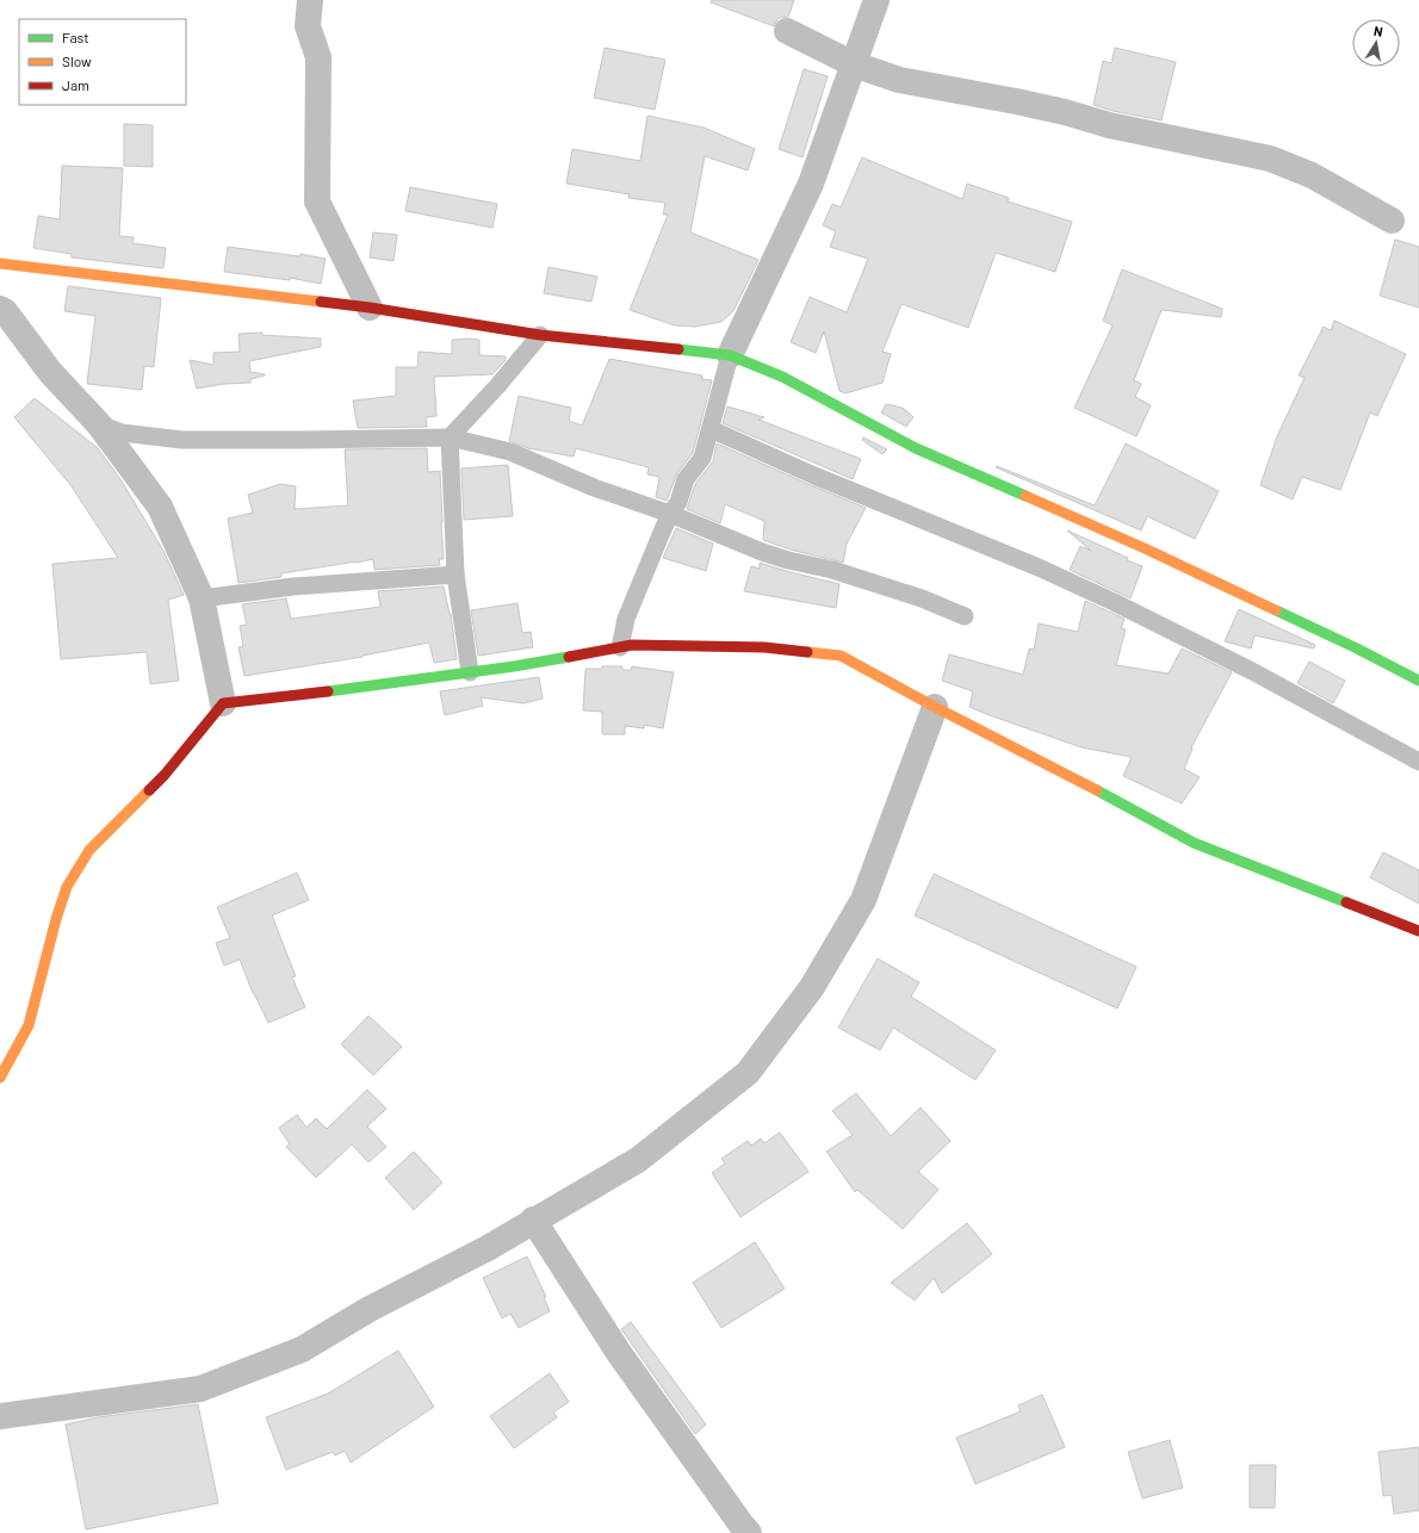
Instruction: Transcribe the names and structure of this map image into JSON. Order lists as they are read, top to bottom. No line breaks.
{"legend":["Fast","Slow","Jam"],"north":"top"}
